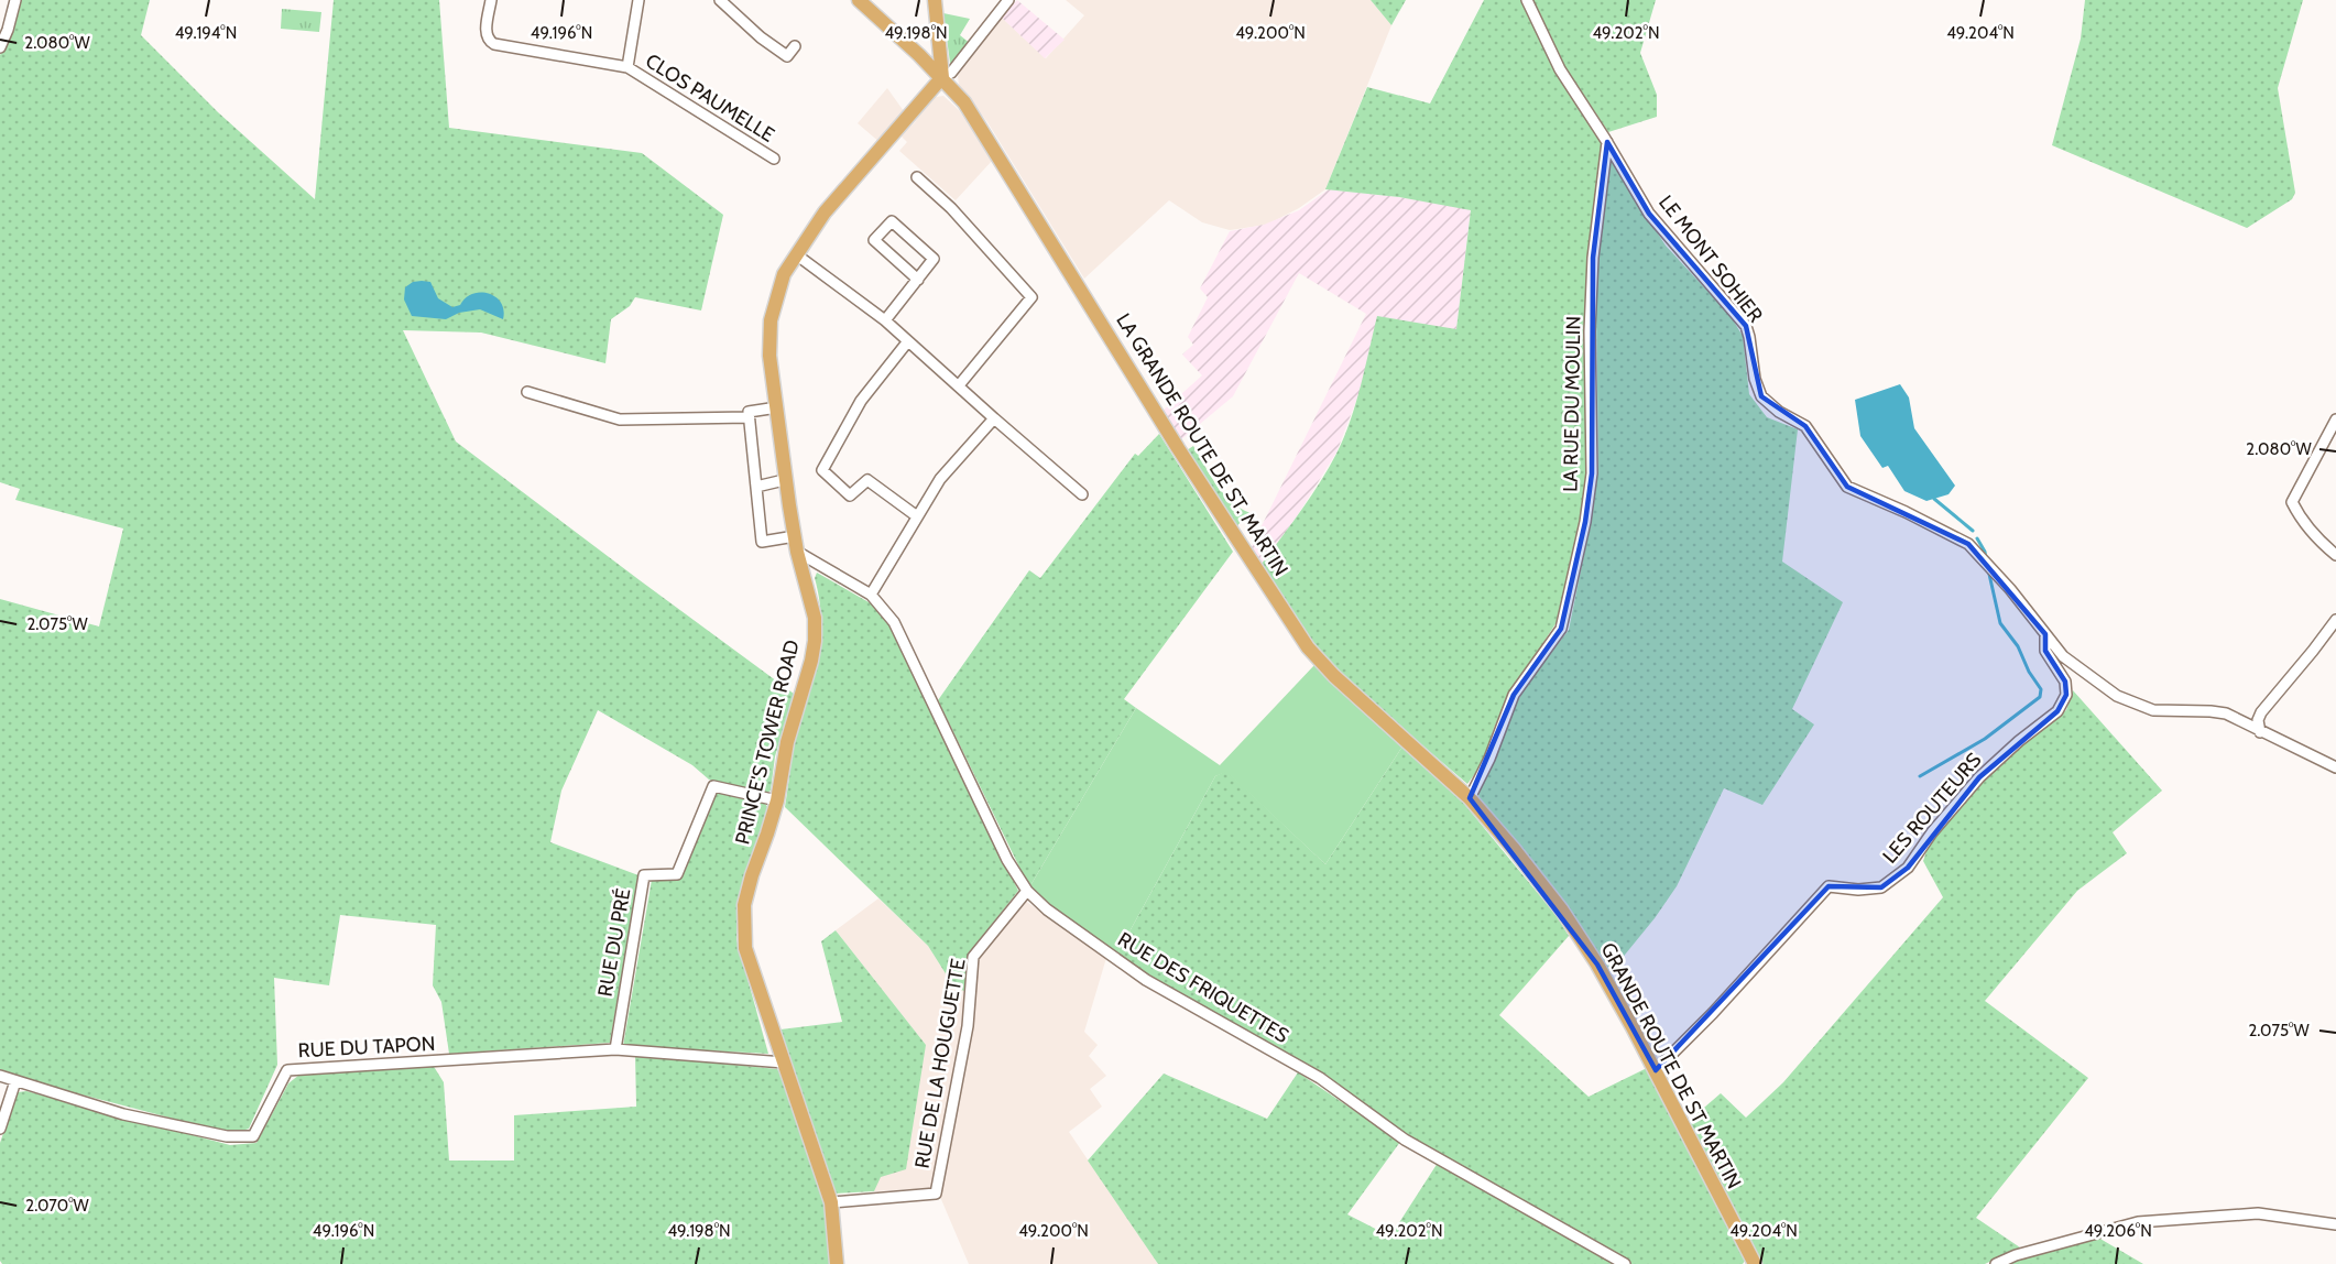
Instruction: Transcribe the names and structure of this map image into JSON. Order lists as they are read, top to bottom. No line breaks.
{"streets":{"main road":["LA GRANDE ROUTE DE ST. MARTIN","PRINCE'S TOWER ROAD","GRANDE ROUTE DE ST MARTIN"],"street":["CLOS PAUMELLE","LE MONT SOHIER","LA RUE DU MOULIN","LES ROUTEURS","RUE DU PRÉ","RUE DES FRIQUETTES","RUE DU TAPON","RUE DE LA HOUGUETTE"]},"crossings":[["LE MONT SOHIER","LA RUE DU MOULIN"],["LE MONT SOHIER","LES ROUTEURS"],["LA RUE DU MOULIN","LA GRANDE ROUTE DE ST. MARTIN"],["LA RUE DU MOULIN","GRANDE ROUTE DE ST MARTIN"],["LA GRANDE ROUTE DE ST. MARTIN","PRINCE'S TOWER ROAD"],["LA GRANDE ROUTE DE ST. MARTIN","GRANDE ROUTE DE ST MARTIN"],["PRINCE'S TOWER ROAD","RUE DU PRÉ"],["PRINCE'S TOWER ROAD","RUE DES FRIQUETTES"],["PRINCE'S TOWER ROAD","RUE DU TAPON"],["PRINCE'S TOWER ROAD","RUE DE LA HOUGUETTE"],["LES ROUTEURS","GRANDE ROUTE DE ST MARTIN"],["RUE DU PRÉ","RUE DU TAPON"],["RUE DES FRIQUETTES","RUE DE LA HOUGUETTE"]],"coordinates":["49.194°N","49.196°N","49.198°N","49.200°N","49.202°N","49.204°N","2.080°W","2.075°W","2.070°W","49.206°N"]}
